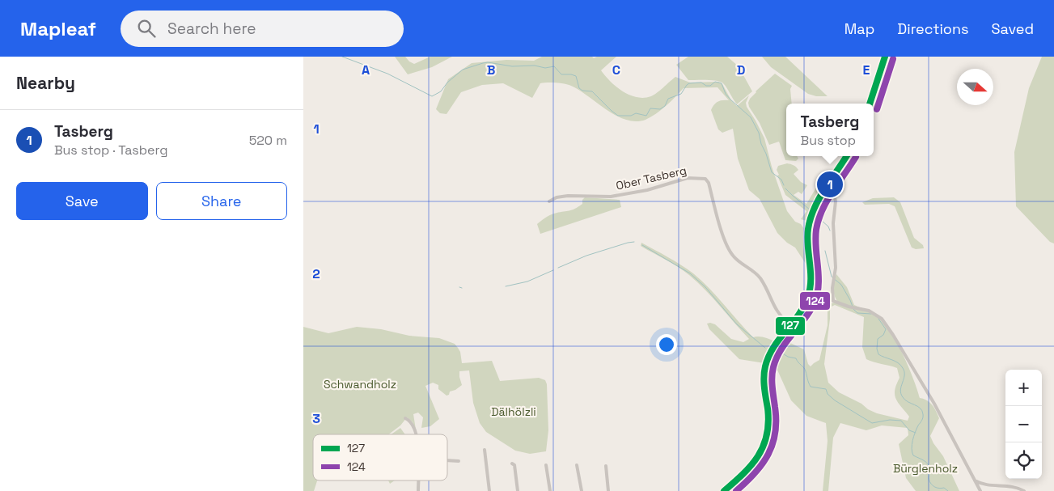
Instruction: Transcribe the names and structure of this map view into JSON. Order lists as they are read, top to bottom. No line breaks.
{"streets":{"street":["Ober Tasberg"]},"parks":["Schwandholz","Dälhölzli","Bürglenholz"],"lines":["transit line 127","transit line 124"],"legend":["127","124"],"north":"right","page":{"header":"Mapleaf","search":"Search here","nav":["Map","Directions","Saved"],"heading":"Nearby","popup":["Tasberg","Bus stop"],"list":[{"mark":"1","name":"Tasberg","note":"Bus stop · Tasberg","value":"520 m"}],"buttons":["Save","Share"],"pins":"1","map_buttons":["+","−"]},"grid":{"columns":["A","B","C","D","E"],"rows":["1","2","3"]}}
